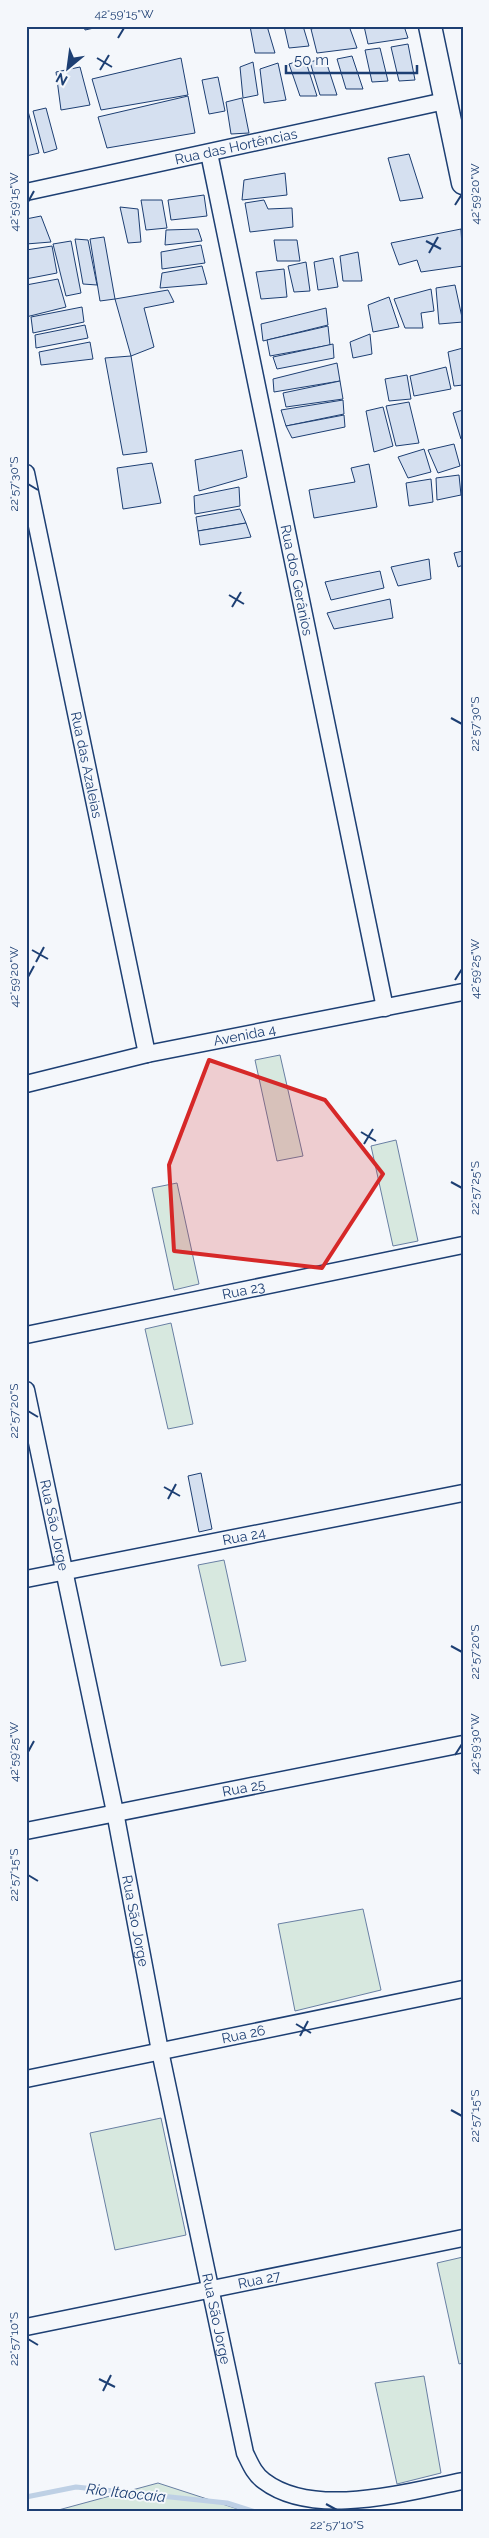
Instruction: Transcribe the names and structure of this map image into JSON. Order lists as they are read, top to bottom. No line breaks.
{"streets":{"street":["Rua das Hortências","Rua dos Gerânios","Rua das Azaleias","Avenida 4","Rua 23","Rua São Jorge","Rua 24","Rua 25","Rua 26","Rua 27"]},"crossings":[["Rua das Hortências","Rua dos Gerânios"],["Rua dos Gerânios","Avenida 4"],["Rua das Azaleias","Avenida 4"],["Rua São Jorge","Rua 24"],["Rua São Jorge","Rua 25"],["Rua São Jorge","Rua 26"],["Rua São Jorge","Rua 27"]],"water":["Rio Itaocaia"],"scale_bar":"50 m","north":"bottom left","coordinates":["42°59'15\"W","42°59'20\"W","22°57'30\"S","42°59'25\"W","22°57'25\"S","22°57'20\"S","42°59'30\"W","22°57'15\"S","22°57'10\"S"]}
